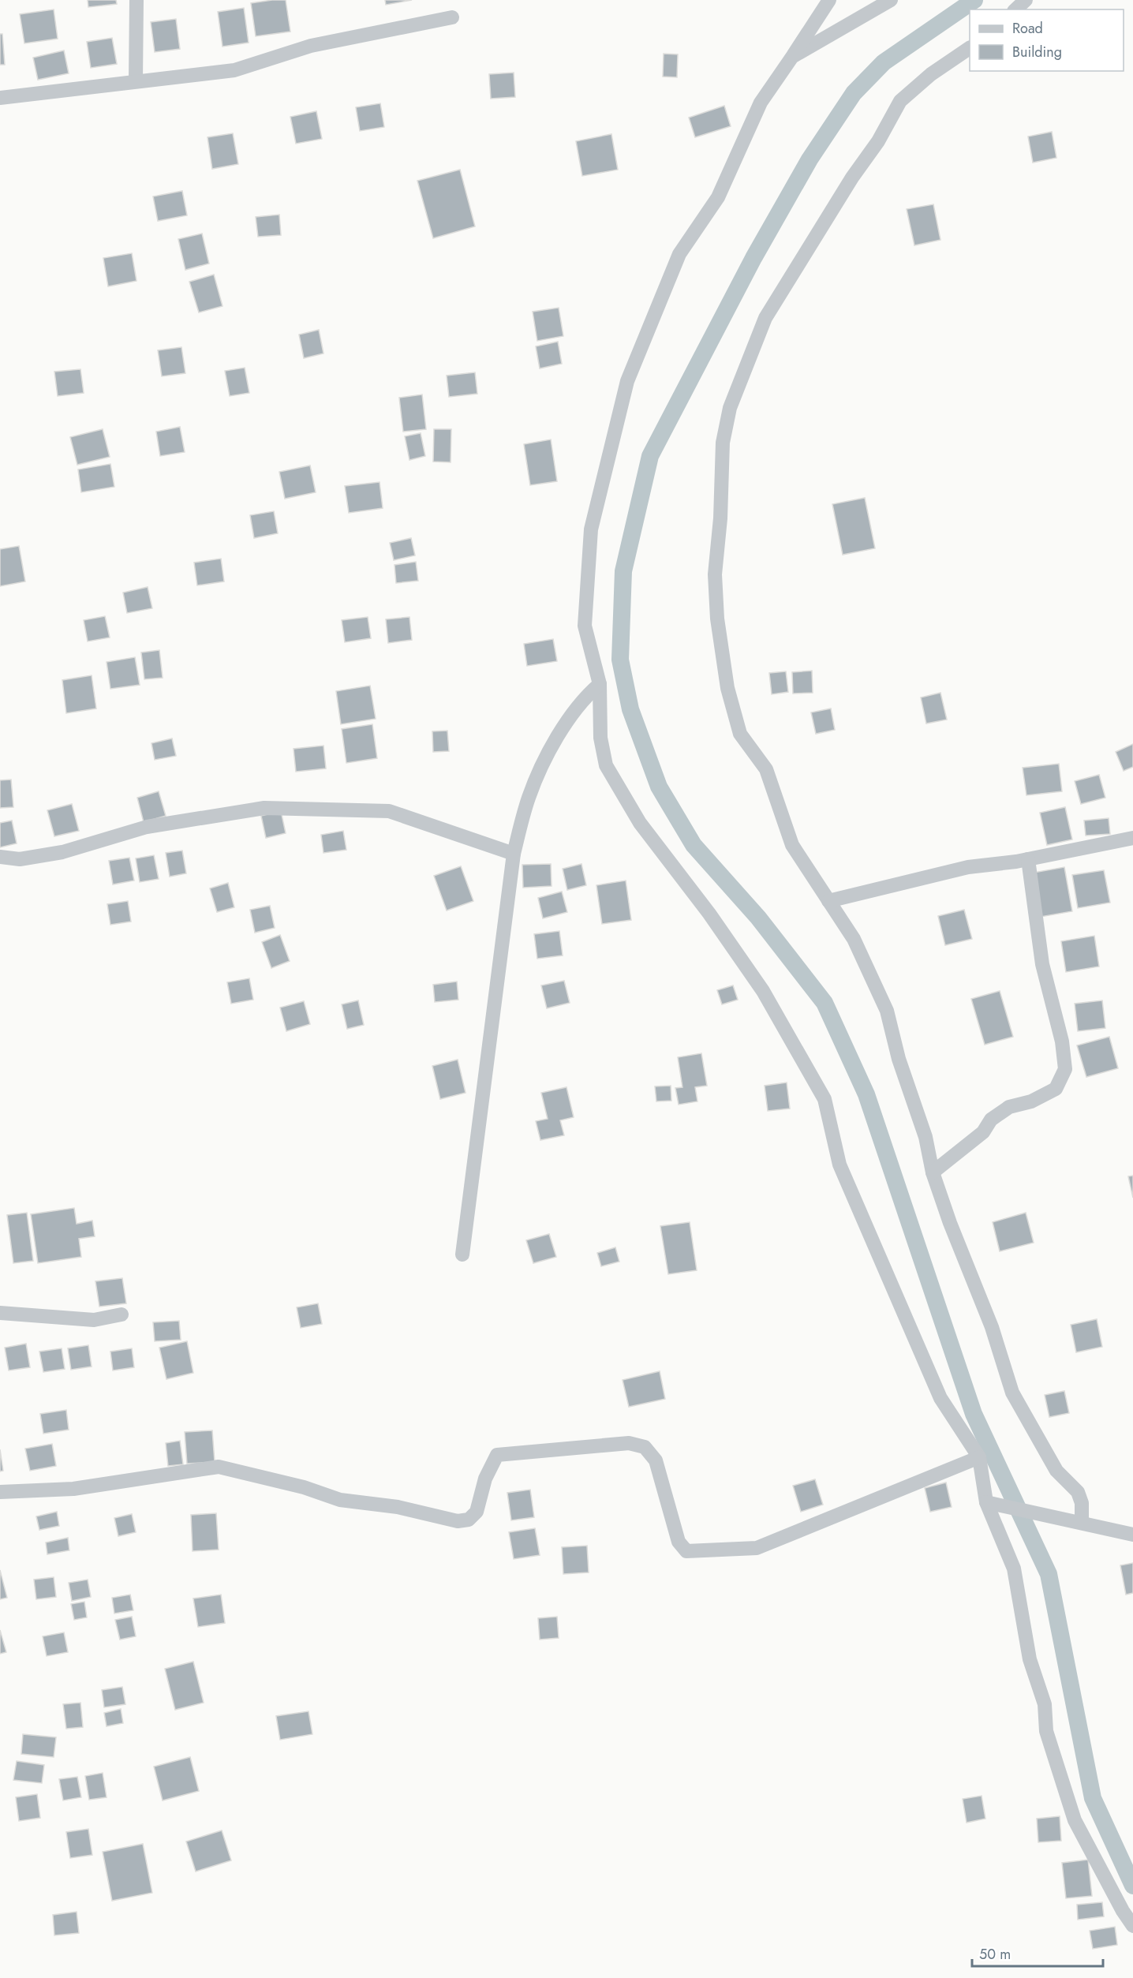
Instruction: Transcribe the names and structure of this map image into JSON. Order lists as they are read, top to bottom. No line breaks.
{"legend":["Road","Building"],"scale_bar":"50 m"}
